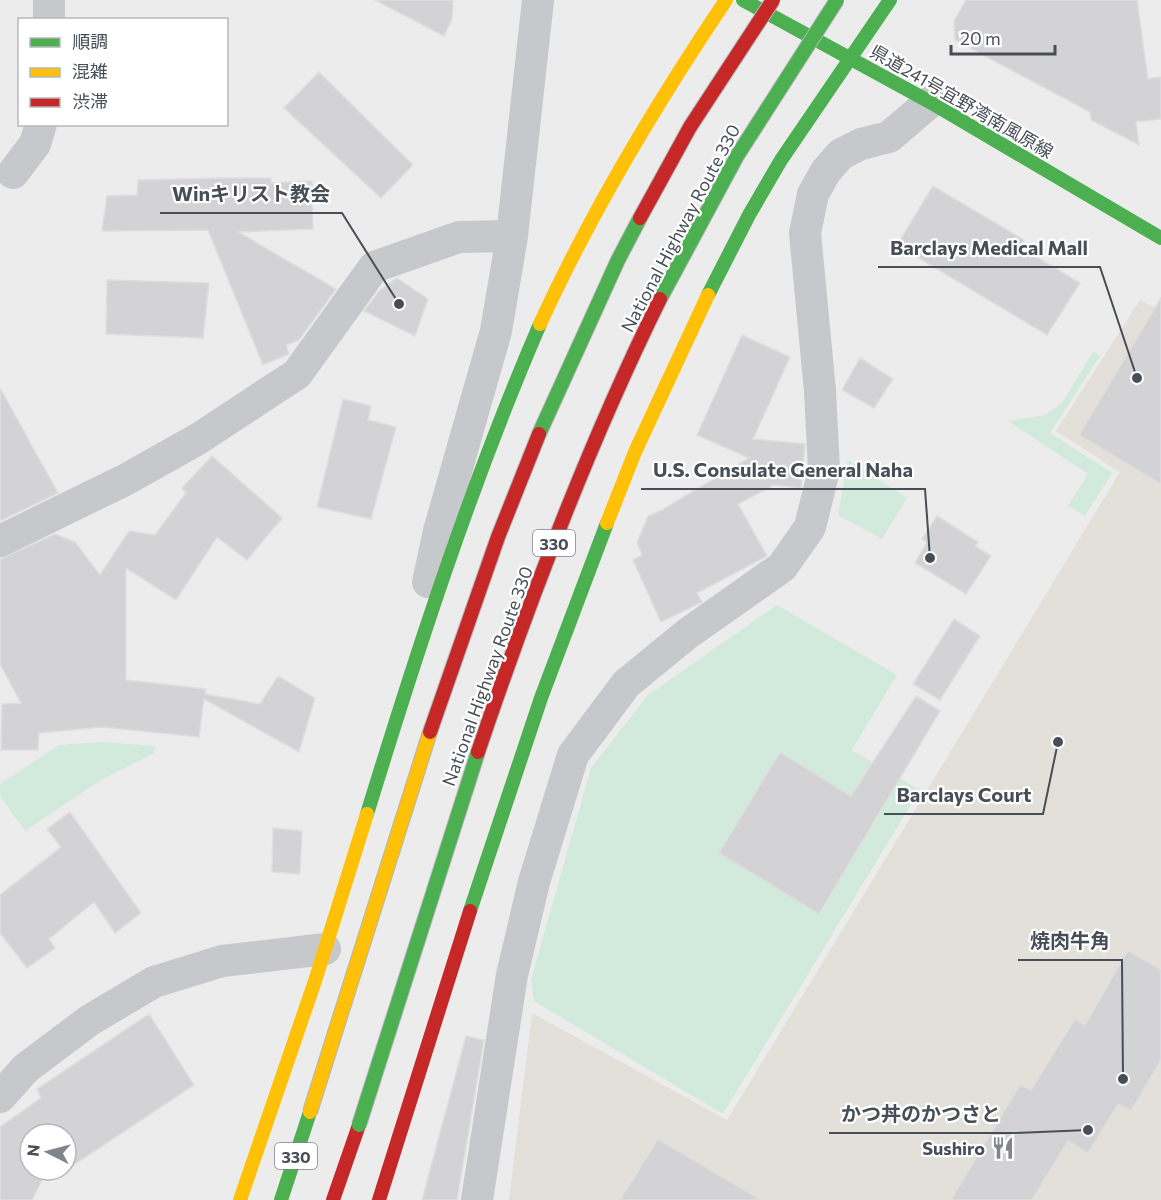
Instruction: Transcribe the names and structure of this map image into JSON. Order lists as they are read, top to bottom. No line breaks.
{"streets":{"main road":["県道241号宜野湾南風原線","National Highway Route 330","330"]},"places":{"other":["Winキリスト教会","Barclays Medical Mall","U.S. Consulate General Naha","Barclays Court","焼肉牛角","かつ丼のかつさと"],"restaurant":["Sushiro"]},"legend":["順調","混雑","渋滞"],"scale_bar":"20 m","north":"left"}
